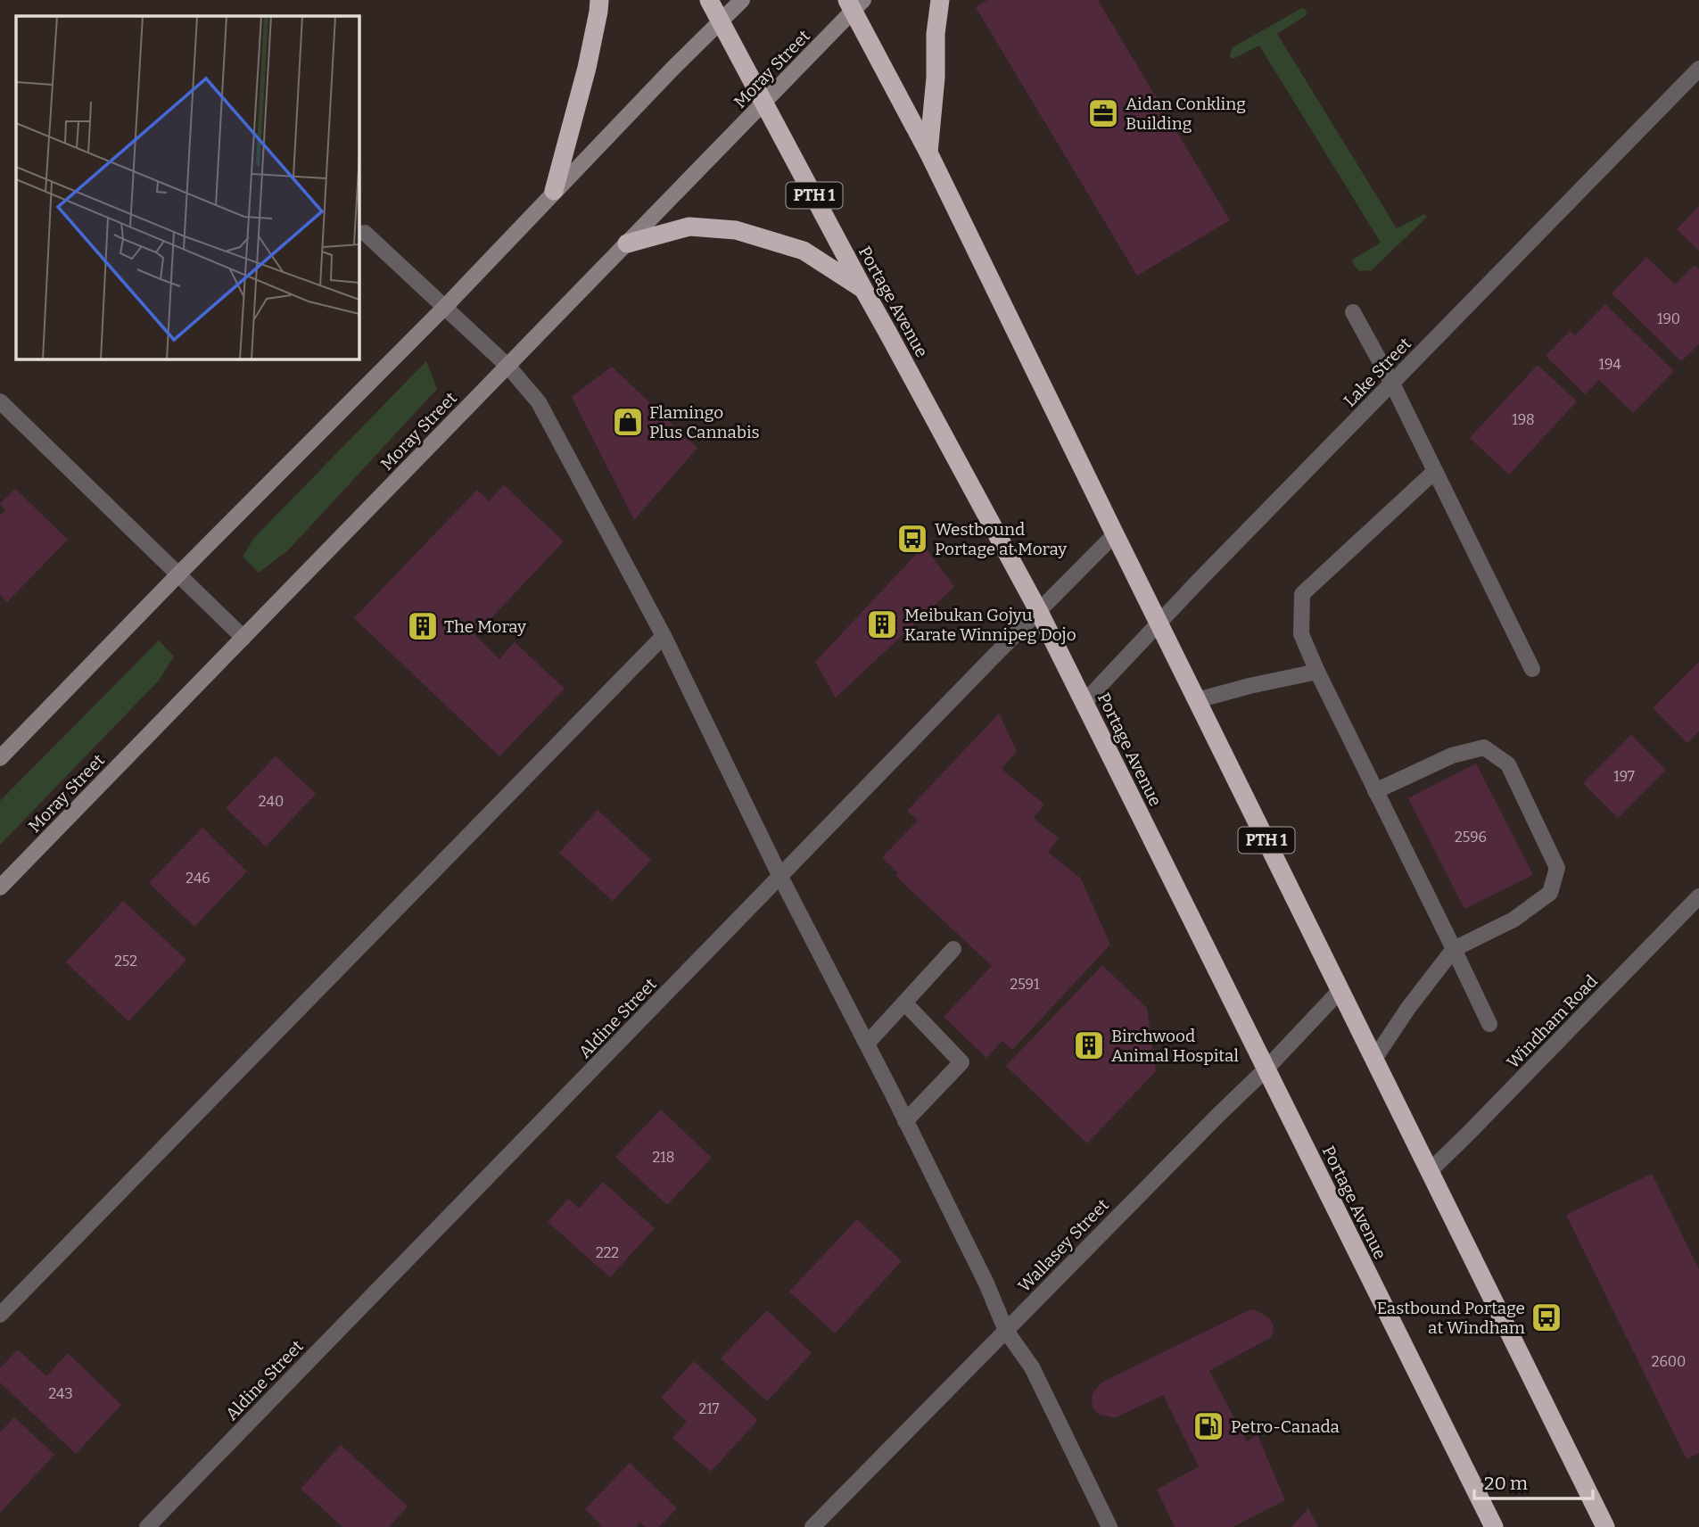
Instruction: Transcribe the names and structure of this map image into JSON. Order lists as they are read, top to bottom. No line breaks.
{"streets":{"highway":["PTH 1","Portage Avenue"],"main road":["Moray Street"],"street":["Lake Street","Aldine Street","Windham Road","Wallasey Street"]},"crossings":[["Moray Street","PTH 1"],["Moray Street","Portage Avenue"],["PTH 1","Lake Street"],["PTH 1","Aldine Street"],["PTH 1","Windham Road"],["PTH 1","Wallasey Street"],["Portage Avenue","Lake Street"],["Portage Avenue","Aldine Street"],["Portage Avenue","Wallasey Street"]],"places":{"office":["Aidan Conkling Building"],"shop":["Flamingo Plus Cannabis"],"bus stop":["Westbound Portage at Moray","Eastbound Portage at Windham"],"building":["Meibukan Gojyu Karate Winnipeg Dojo","The Moray","Birchwood Animal Hospital"],"fuel station":["Petro-Canada"]},"house_numbers":["190","194","198","197","240","2596","246","252","2591","218","222","2600","243","217"],"scale_bar":"20 m"}
